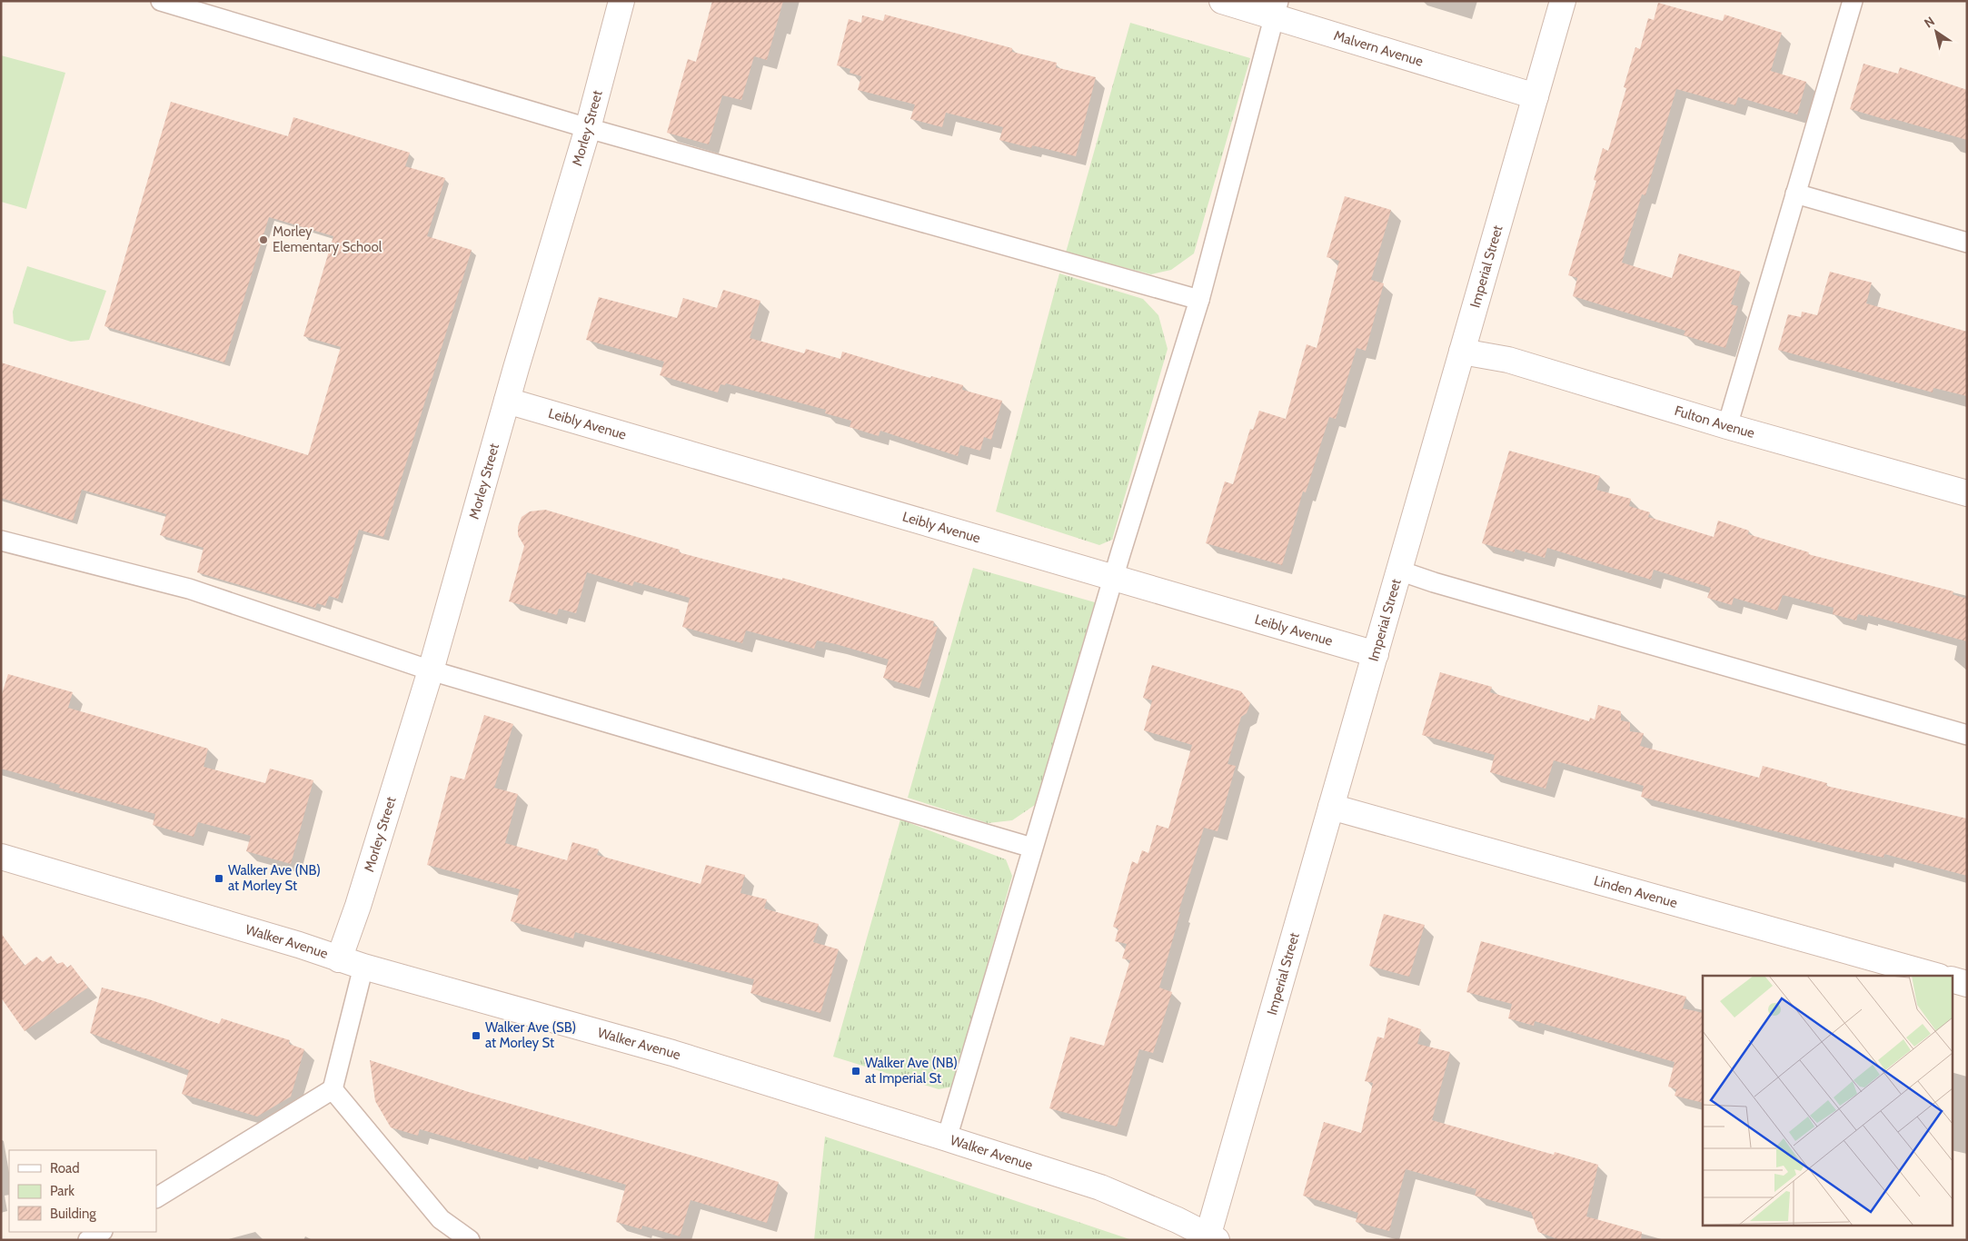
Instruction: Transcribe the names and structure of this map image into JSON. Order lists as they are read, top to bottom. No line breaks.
{"streets":{"street":["Malvern Avenue","Morley Street","Imperial Street","Fulton Avenue","Leibly Avenue","Linden Avenue","Walker Avenue"]},"crossings":[["Malvern Avenue","Imperial Street"],["Morley Street","Leibly Avenue"],["Morley Street","Walker Avenue"],["Imperial Street","Fulton Avenue"],["Imperial Street","Leibly Avenue"],["Imperial Street","Linden Avenue"],["Imperial Street","Walker Avenue"]],"places":{"other":["Morley Elementary School"],"transit":["Walker Ave (NB) at Morley St","Walker Ave (SB) at Morley St","Walker Ave (NB) at Imperial St"]},"legend":["Road","Park","Building"],"north":"top left"}
